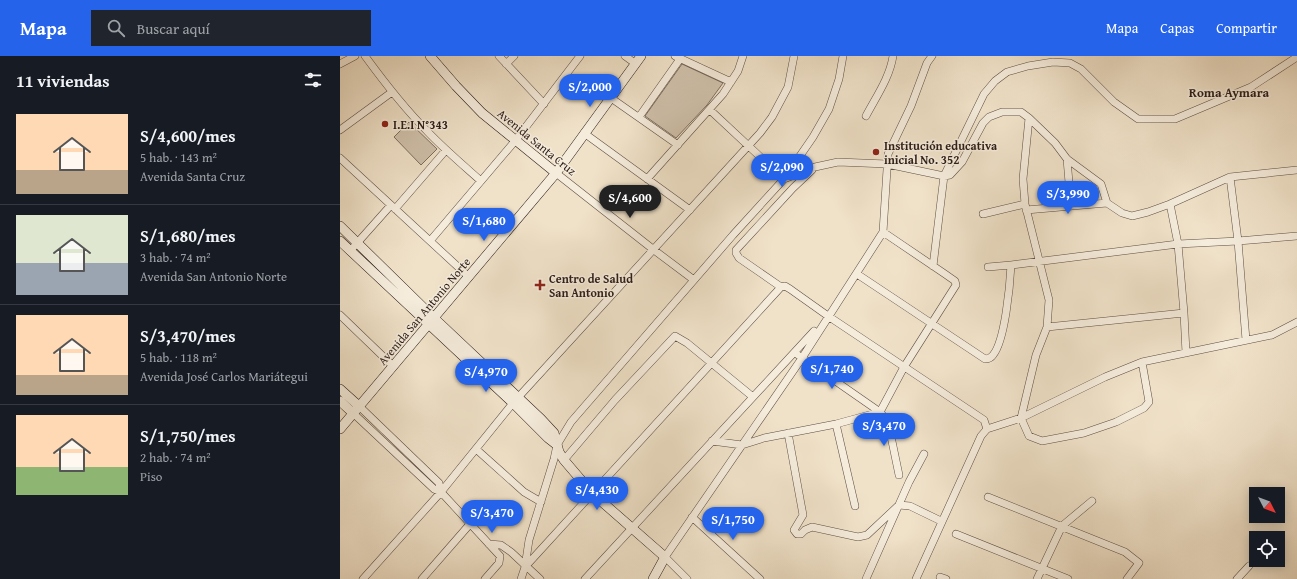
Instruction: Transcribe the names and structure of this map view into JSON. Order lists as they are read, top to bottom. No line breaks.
{"streets":{"street":["Avenida Santa Cruz","Avenida San Antonio Norte"]},"crossings":[["Avenida Santa Cruz","Avenida San Antonio Norte"]],"districts":["Roma Aymara"],"places":{"other":["I.E.I N°343","Institución educativa inicial No. 352"],"health":["Centro de Salud San Antonio"]},"north":"bottom right","page":{"header":"Mapa","search":"Buscar aquí","nav":["Mapa","Capas","Compartir"],"heading":"11 viviendas","price":["S/2,000","S/2,090","S/3,990","S/4,600","S/1,680","S/1,740","S/4,970","S/3,470","S/4,430","S/3,470","S/1,750"],"list":[{"name":"S/4,600/mes","note":"5 hab. · 143 m² · Avenida Santa Cruz"},{"name":"S/1,680/mes","note":"3 hab. · 74 m² · Avenida San Antonio Norte"},{"name":"S/3,470/mes","note":"5 hab. · 118 m² · Avenida José Carlos Mariátegui"},{"name":"S/1,750/mes","note":"2 hab. · 74 m² · Piso"}]}}
